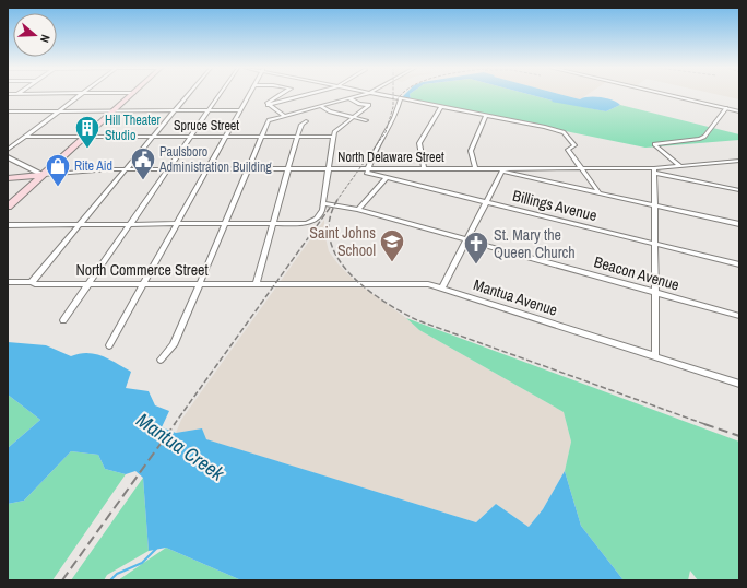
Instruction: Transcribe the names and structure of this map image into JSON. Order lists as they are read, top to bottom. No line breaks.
{"streets":{"street":["Spruce Street","North Delaware Street","Billings Avenue","North Commerce Street","Beacon Avenue","Mantua Avenue"]},"crossings":[["North Delaware Street","Billings Avenue"],["North Commerce Street","Mantua Avenue"]],"water":["Mantua Creek"],"places":{"building":["Hill Theater Studio"],"public building":["Paulsboro Administration Building"],"shop":["Rite Aid"],"school or university":["Saint Johns School"],"church":["St. Mary the Queen Church"]},"north":"right"}
